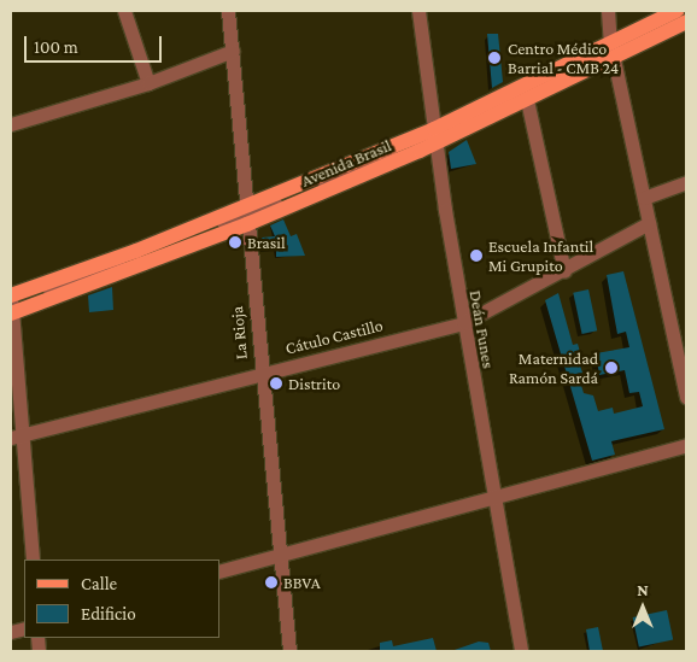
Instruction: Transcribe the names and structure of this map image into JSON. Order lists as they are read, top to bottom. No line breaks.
{"streets":{"main road":["Avenida Brasil"],"street":["Deán Funes","La Rioja","Cátulo Castillo"]},"crossings":[["Avenida Brasil","Deán Funes"],["Avenida Brasil","La Rioja"],["Deán Funes","Cátulo Castillo"],["La Rioja","Cátulo Castillo"]],"places":["Centro Médico Barrial - CMB 24","Brasil","Escuela Infantil Mi Grupito","Maternidad Ramón Sardá","Distrito","BBVA"],"legend":["Calle","Edificio"],"scale_bar":"100 m","north":"top"}
